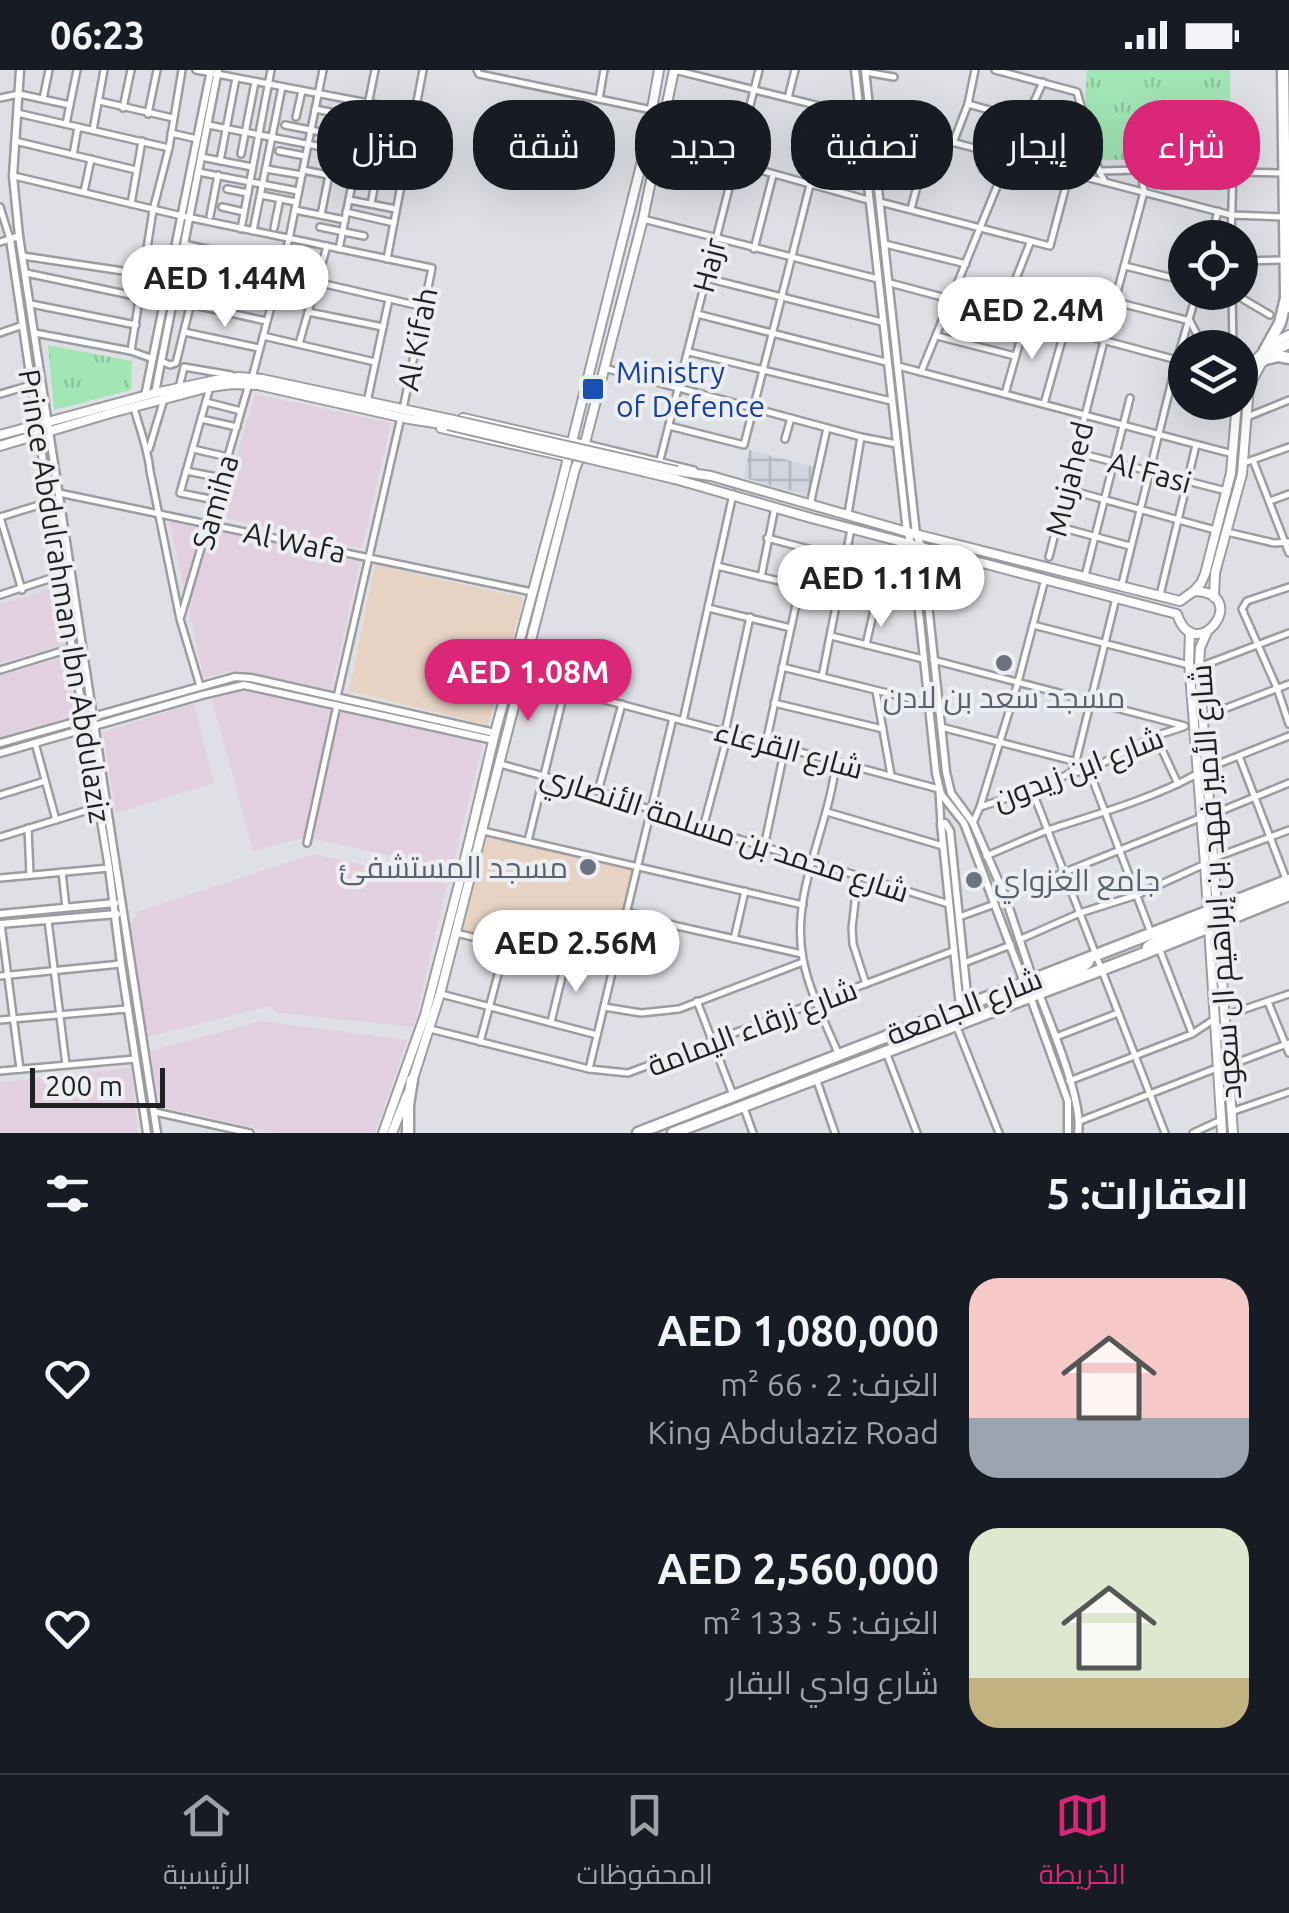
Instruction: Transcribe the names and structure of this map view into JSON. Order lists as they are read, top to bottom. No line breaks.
{"streets":{"main road":["شارع الأمير فهد بن إبراهيم ال سعود","شارع الجامعة"],"street":["Hajr","Al Kifah","Al Fasi","Mujahed","Samiha","Al Wafa","Prince Abdulrahman Ibn Abdulaziz","شارع القرعاء","شارع ابن زيدون","شارع محمد بن مسلمة الأنصاري","شارع زرقاء اليمامة"]},"crossings":[["Al Kifah","Al Wafa"],["Al Fasi","Mujahed"],["Samiha","Al Wafa"],["Al Wafa","Prince Abdulrahman Ibn Abdulaziz"],["شارع ابن زيدون","شارع الأمير فهد بن إبراهيم ال سعود"],["شارع الأمير فهد بن إبراهيم ال سعود","شارع الجامعة"]],"places":{"transit":["Ministry of Defence"],"other":["مسجد سعد بن لادن","مسجد المستشفئ","جامع الغزواي"]},"scale_bar":"200 m","page":{"status":"06:23","chip":["شراء","إيجار","تصفية","جديد","شقة","منزل"],"price":["AED 1.44M","AED 2.4M","AED 1.11M","AED 1.08M","AED 2.56M"],"scale":"200 m","heading":"العقارات: 5","list":[{"name":"AED 1,080,000","note":"الغرف: 2 · 66 m² · King Abdulaziz Road"},{"name":"AED 2,560,000","note":"الغرف: 5 · 133 m² · شارع وادي البقار"}],"tabs":["الخريطة","المحفوظات","الرئيسية"]}}
